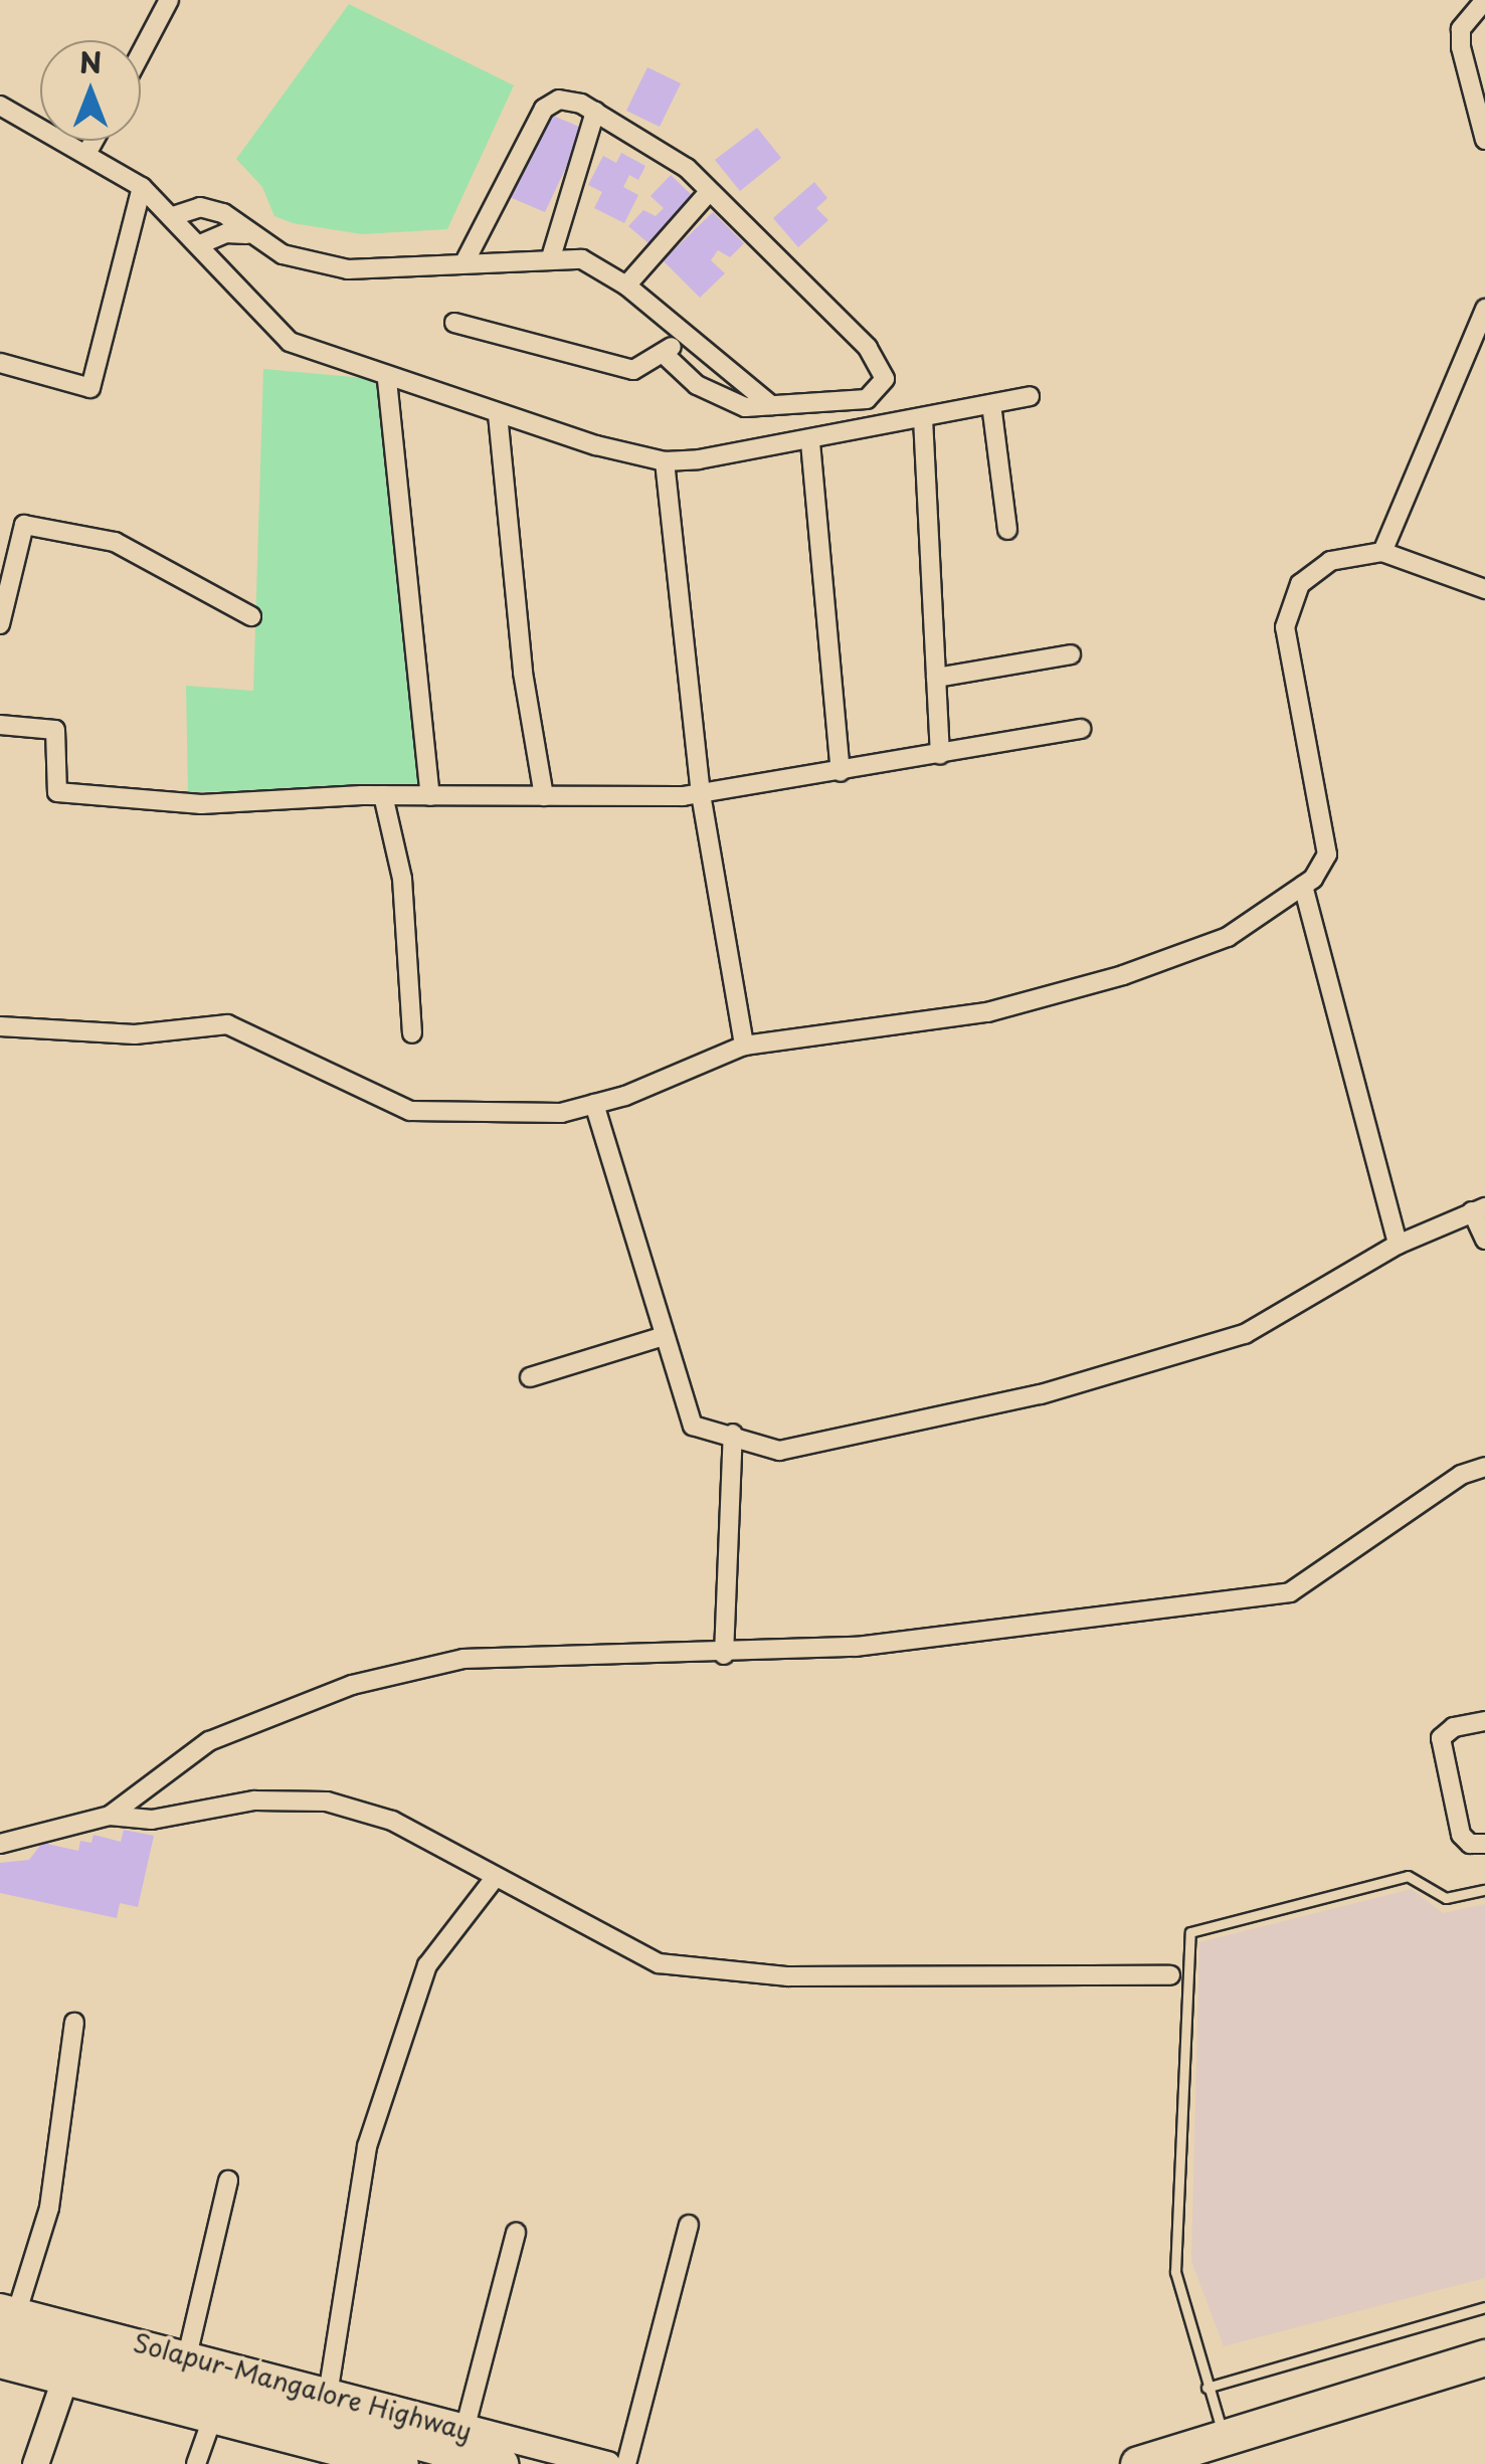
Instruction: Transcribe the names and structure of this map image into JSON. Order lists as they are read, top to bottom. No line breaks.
{"streets":{"street":["Solapur-Mangalore Highway"]},"north":"top"}
